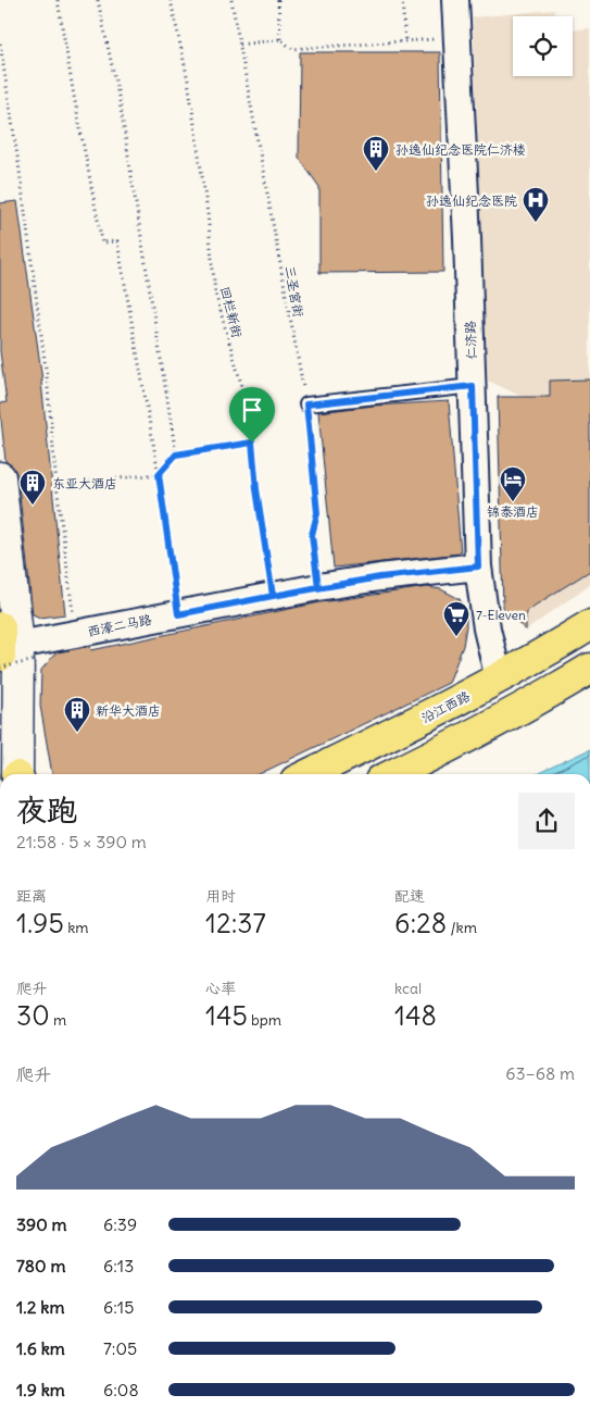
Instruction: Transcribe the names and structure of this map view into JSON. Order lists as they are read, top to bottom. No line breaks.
{"streets":{"main road":["沿江西路"],"street":["仁济路","西濠二马路"],"path":["三圣宫街","回栏新街"]},"crossings":[["三圣宫街","西濠二马路"],["回栏新街","西濠二马路"],["仁济路","西濠二马路"],["仁济路","沿江西路"]],"places":{"building":["孙逸仙纪念医院仁济楼","东亚大酒店","新华大酒店"],"hospital":["孙逸仙纪念医院"],"hotel":["锦泰酒店"],"supermarket":["7-Eleven"]},"page":{"heading":["夜跑","21:58 · 5 × 390 m"],"stats":[["距离","1.95 km"],["用时","12:37"],["配速","6:28 /km"],["爬升","30 m"],["心率","145 bpm"],["kcal","148"]],"chart":["爬升","63–68 m"],"list":[{"name":"390 m","note":"6:39"},{"name":"780 m","note":"6:13"},{"name":"1.2 km","note":"6:15"},{"name":"1.6 km","note":"7:05"},{"name":"1.9 km","note":"6:08"}]}}
